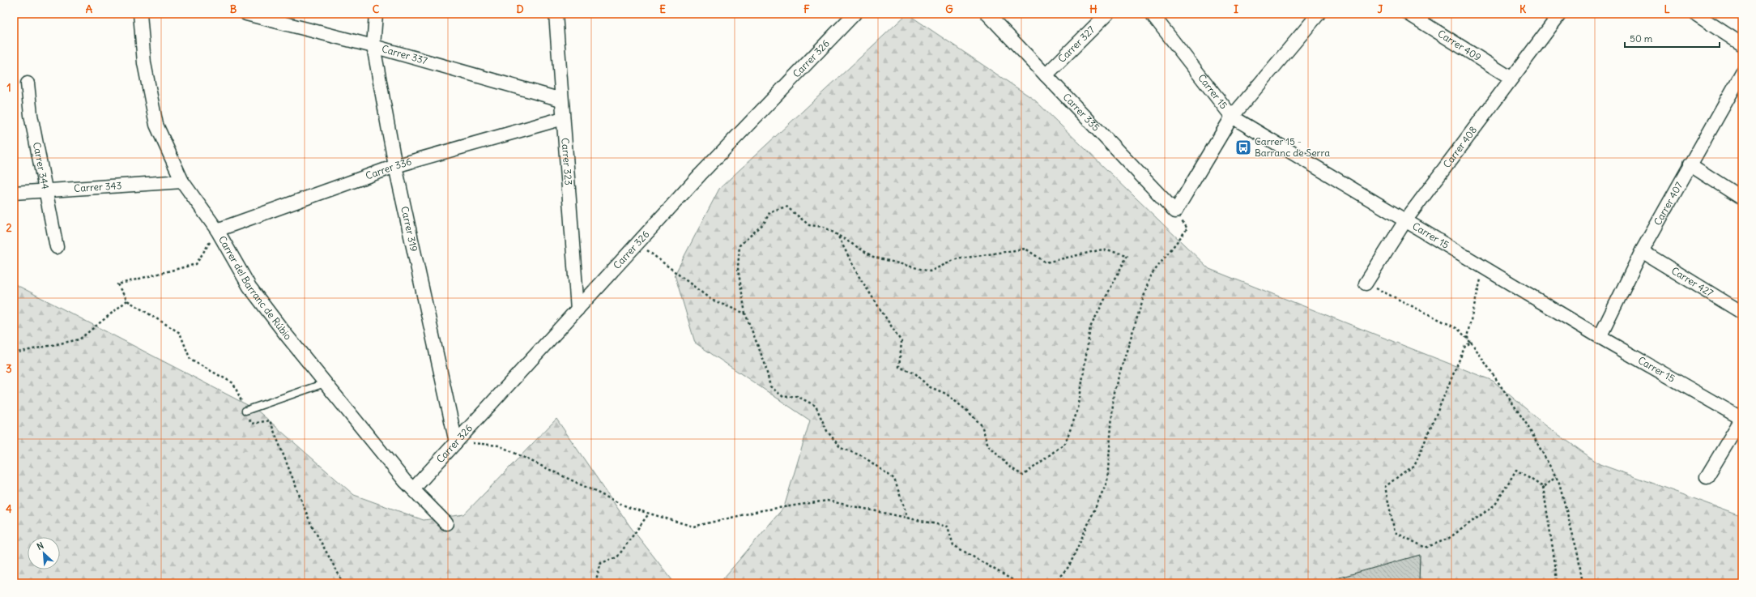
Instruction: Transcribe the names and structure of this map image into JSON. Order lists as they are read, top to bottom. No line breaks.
{"streets":{"street":["Carrer 327","Carrer 409","Carrer 337","Carrer 326","Carrer 15","Carrer 335","Carrer 408","Carrer 323","Carrer 344","Carrer 336","Carrer 343","Carrer 407","Carrer 319","Carrer 427","Carrer del Barranc de Rúbio"]},"crossings":[["Carrer 327","Carrer 335"],["Carrer 409","Carrer 408"],["Carrer 337","Carrer 323"],["Carrer 337","Carrer 319"],["Carrer 326","Carrer 323"],["Carrer 326","Carrer 319"],["Carrer 326","Carrer del Barranc de Rúbio"],["Carrer 15","Carrer 408"],["Carrer 15","Carrer 407"],["Carrer 323","Carrer 336"],["Carrer 344","Carrer 343"],["Carrer 336","Carrer 319"],["Carrer 336","Carrer del Barranc de Rúbio"],["Carrer 343","Carrer del Barranc de Rúbio"],["Carrer 407","Carrer 427"]],"places":{"bus stop":["Carrer 15 - Barranc de Serra"]},"scale_bar":"50 m","north":"top left","grid":{"columns":["A","B","C","D","E","F","G","H","I","J","K","L"],"rows":["1","2","3","4"]}}
